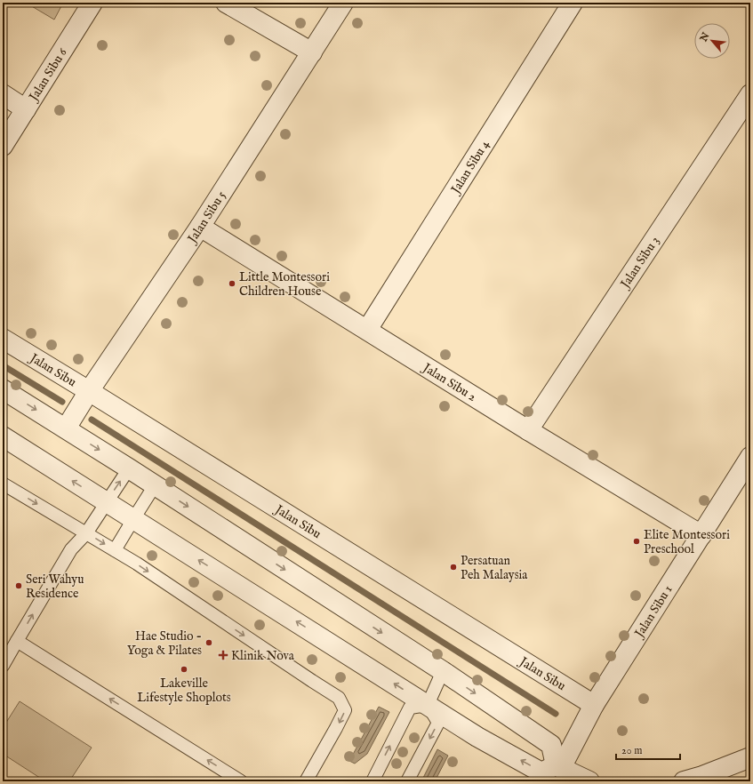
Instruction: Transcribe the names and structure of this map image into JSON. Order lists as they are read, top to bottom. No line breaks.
{"streets":{"street":["Jalan Sibu 6","Jalan Sibu 4","Jalan Sibu 5","Jalan Sibu 3","Jalan Sibu","Jalan Sibu 2","Jalan Sibu 1"]},"crossings":[["Jalan Sibu 4","Jalan Sibu 2"],["Jalan Sibu 5","Jalan Sibu"],["Jalan Sibu 5","Jalan Sibu 2"],["Jalan Sibu 3","Jalan Sibu 2"],["Jalan Sibu","Jalan Sibu 1"],["Jalan Sibu 2","Jalan Sibu 1"]],"places":{"other":["Little Montessori Children House","Elite Montessori Preschool","Persatuan Peh Malaysia","Seri Wahyu Residence","Hae Studio - Yoga & Pilates","Lakeville Lifestyle Shoplots"],"health":["Klinik Nova"]},"scale_bar":"20 m","north":"top left"}
